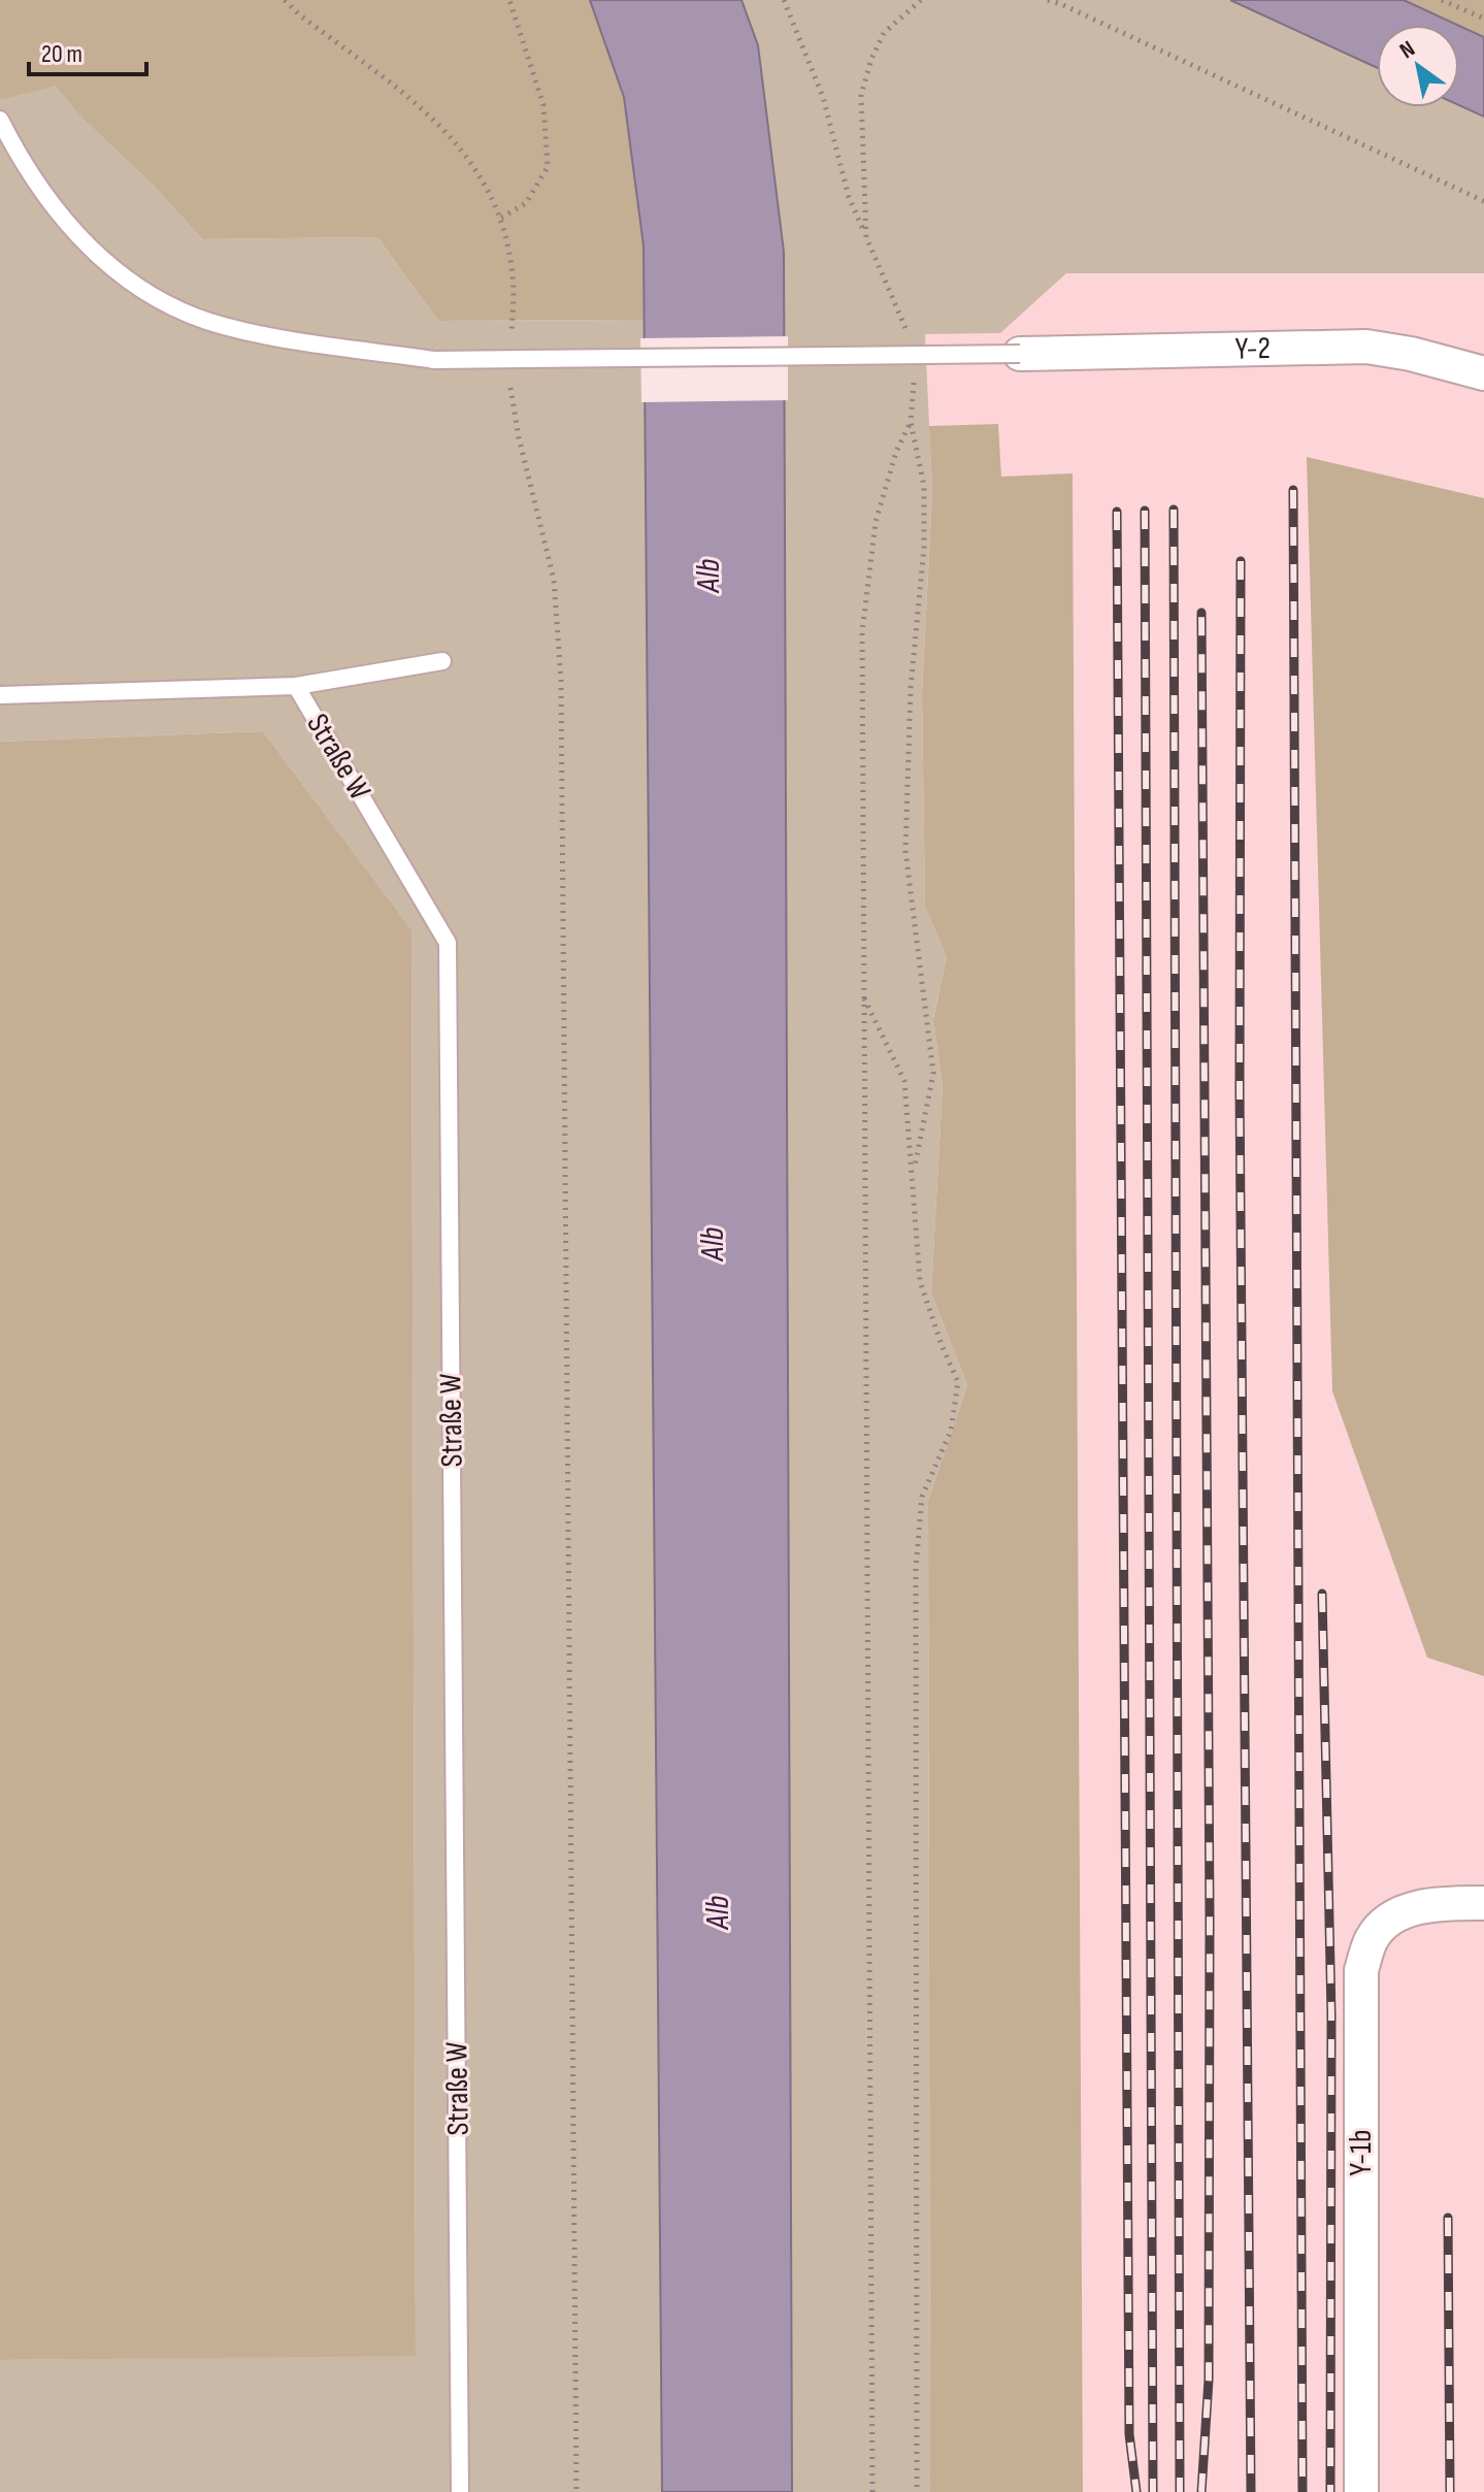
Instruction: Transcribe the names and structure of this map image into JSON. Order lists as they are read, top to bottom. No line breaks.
{"streets":{"street":["Y-2","Y-1b"],"lane":["Straße W"]},"water":["Alb"],"scale_bar":"20 m","north":"top left"}
